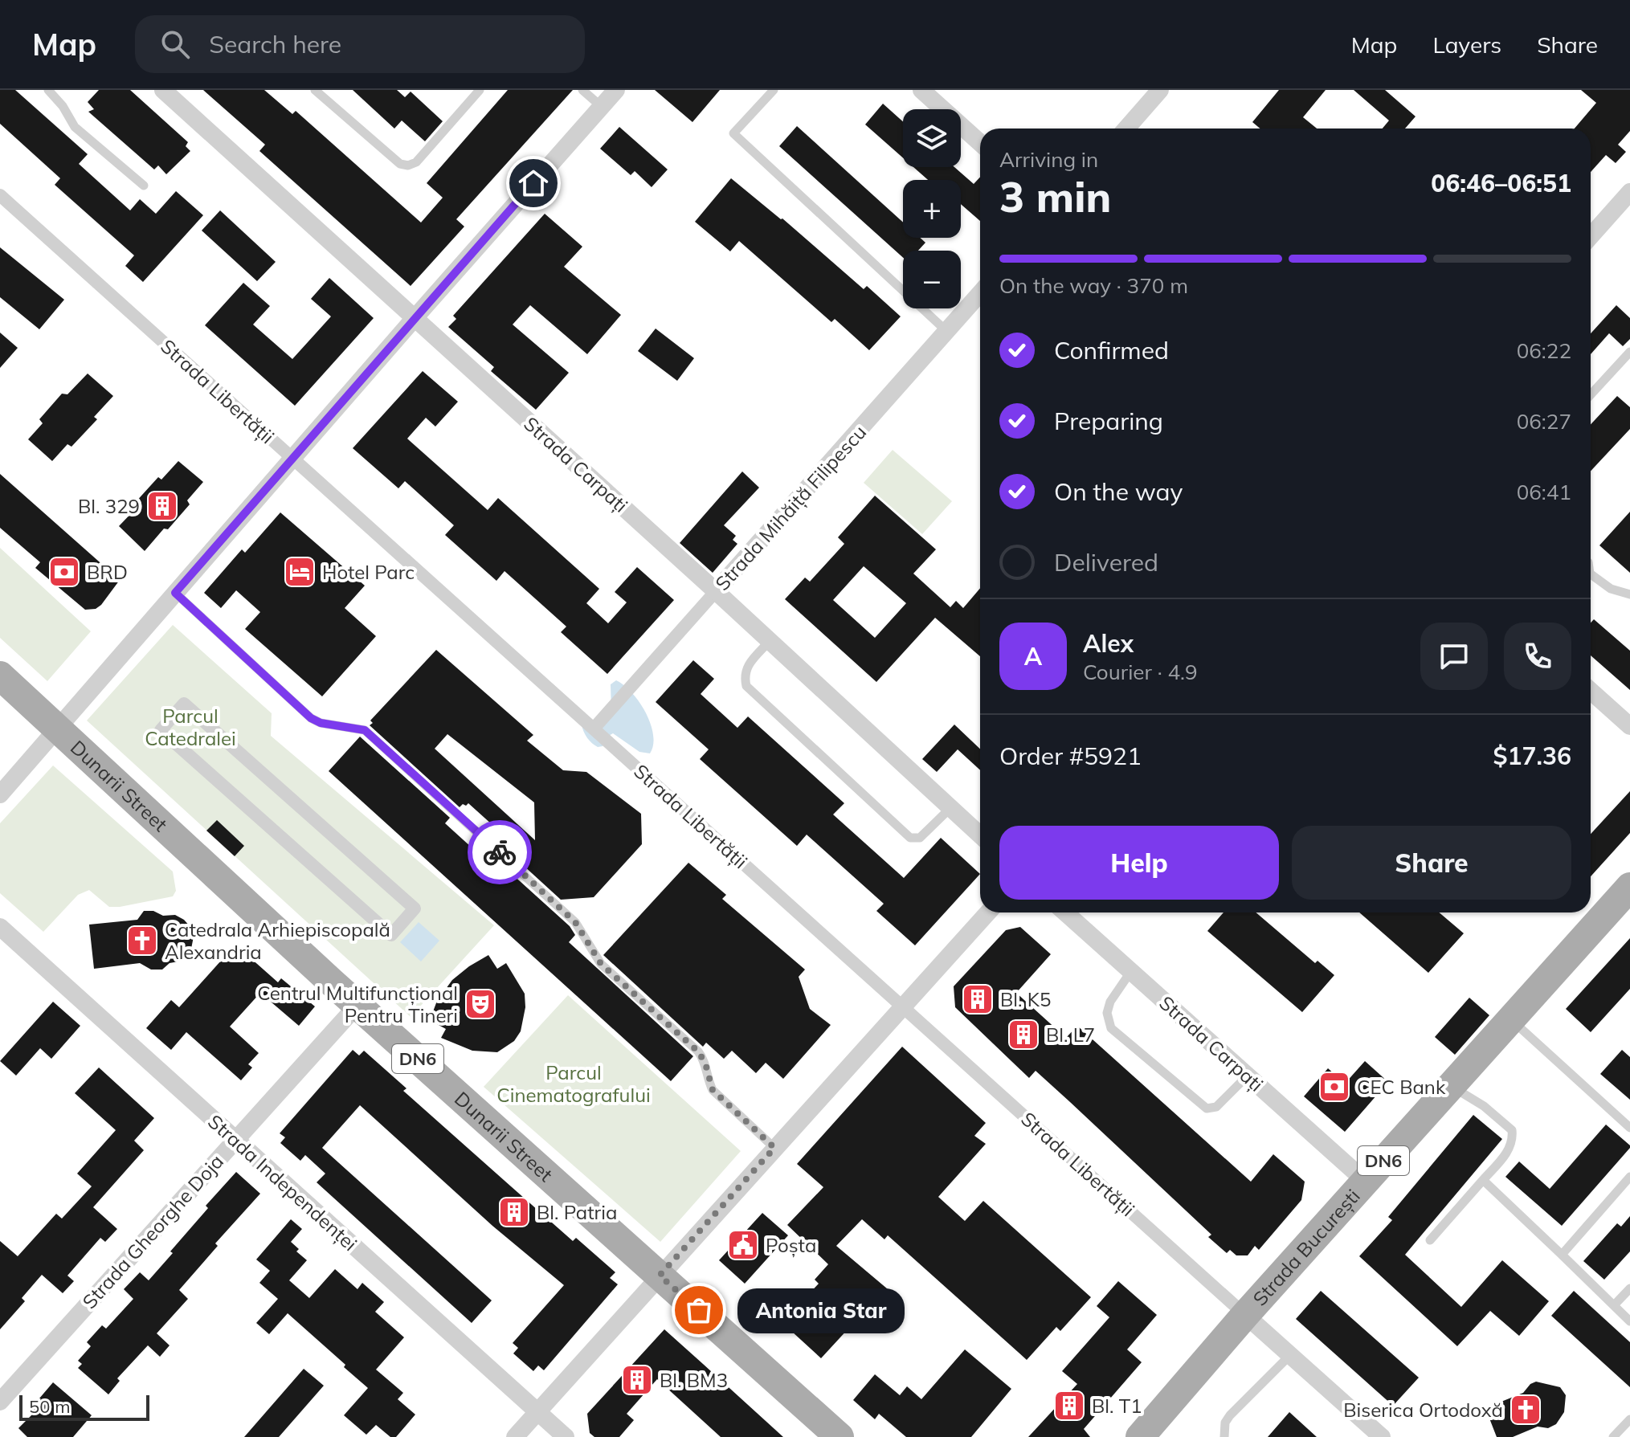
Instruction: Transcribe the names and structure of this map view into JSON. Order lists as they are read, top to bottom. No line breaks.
{"streets":{"main road":["Dunarii Street","DN6","Strada București"],"street":["Strada Libertății","Strada Carpați","Strada Mihăiță Filipescu","Strada Independenței","Strada Gheorghe Doja"]},"crossings":[["Strada Libertății","Strada Mihăiță Filipescu"],["Strada Libertății","Strada București"],["Strada Carpați","Strada Mihăiță Filipescu"],["Strada Carpați","Strada București"],["Dunarii Street","Strada Gheorghe Doja"],["Strada Independenței","Strada Gheorghe Doja"]],"parks":["Parcul Catedralei","Parcul Cinematografului"],"places":{"building":["Bl. 329","Bl. K5","Bl. L7","Bl. Patria","Bl. BM3","Bl. T1"],"bank":["BRD","CEC Bank"],"hotel":["Hotel Parc"],"church":["Catedrala Arhiepiscopală Alexandria","Biserica Ortodoxă"],"theatre":["Centrul Multifuncțional Pentru Tineri"],"public building":["Poșta"],"other":["Antonia Star"]},"scale_bar":"50 m","page":{"header":"Map","search":"Search here","nav":["Map","Layers","Share"],"map_buttons":["+","−"],"heading":["3 min","Arriving in","06:46–06:51"],"panel":["Alex","Courier · 4.9","Order #5921","$17.36"],"bar":"On the way · 370 m","list":[["Confirmed","06:22"],["Preparing","06:27"],["On the way","06:41"],"Delivered"],"round":"A","buttons":["Help","Share"],"bubble":"Antonia Star","scale":"50 m"}}
